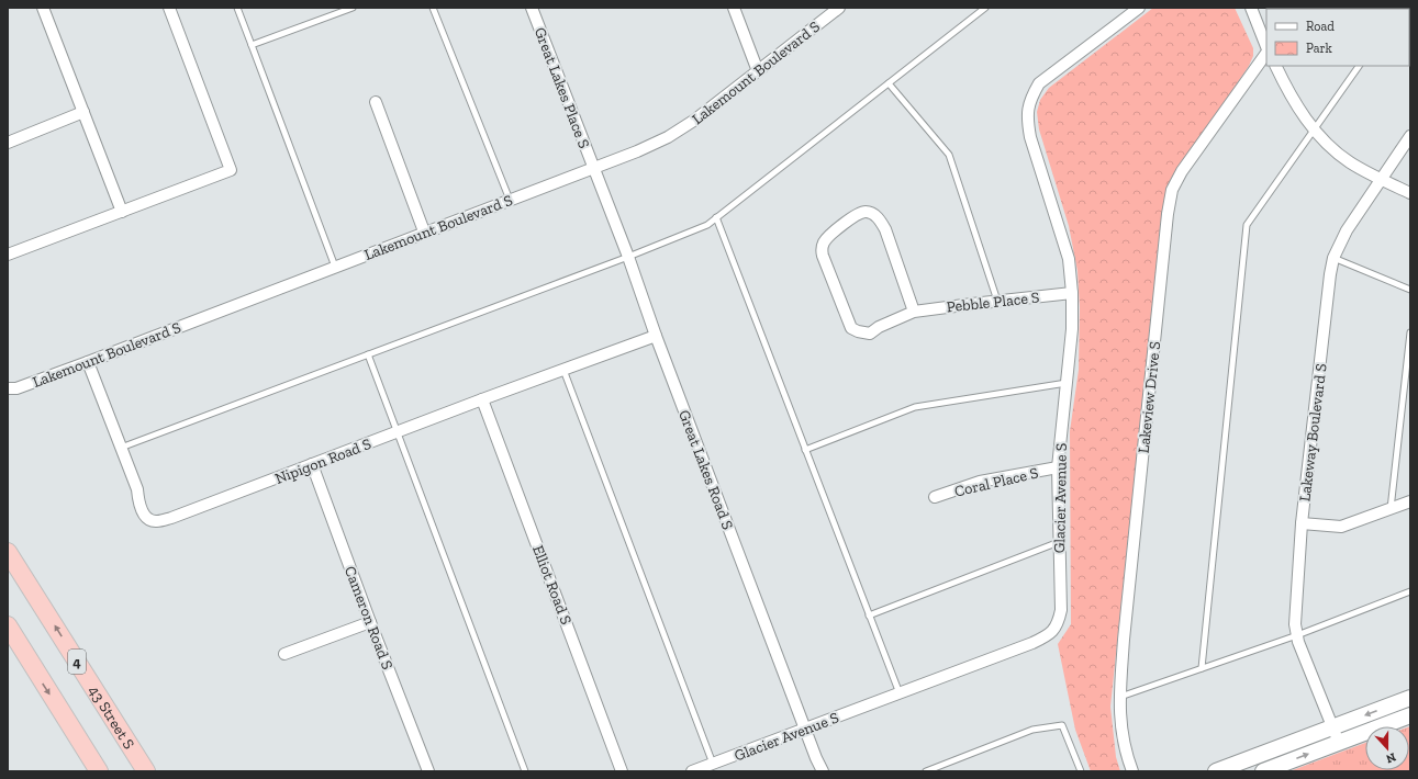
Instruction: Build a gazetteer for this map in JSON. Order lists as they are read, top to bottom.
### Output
{
  "streets": {
    "highway": ["4", "43 Street S"],
    "street": [
      "Lakemount Boulevard S",
      "Great Lakes Place S",
      "Pebble Place S",
      "Lakeview Drive S",
      "Lakeway Boulevard S",
      "Nipigon Road S",
      "Great Lakes Road S",
      "Coral Place S",
      "Glacier Avenue S",
      "Elliot Road S",
      "Cameron Road S"
    ]
  },
  "crossings": [
    ["Lakemount Boulevard S", "Great Lakes Place S"],
    ["Lakemount Boulevard S", "Nipigon Road S"],
    ["Lakemount Boulevard S", "Great Lakes Road S"],
    ["Great Lakes Place S", "Great Lakes Road S"],
    ["Pebble Place S", "Glacier Avenue S"],
    ["Nipigon Road S", "Great Lakes Road S"],
    ["Nipigon Road S", "Elliot Road S"],
    ["Nipigon Road S", "Cameron Road S"],
    ["Great Lakes Road S", "Glacier Avenue S"],
    ["Coral Place S", "Glacier Avenue S"]
  ],
  "legend": ["Road", "Park"],
  "north": "bottom"
}
